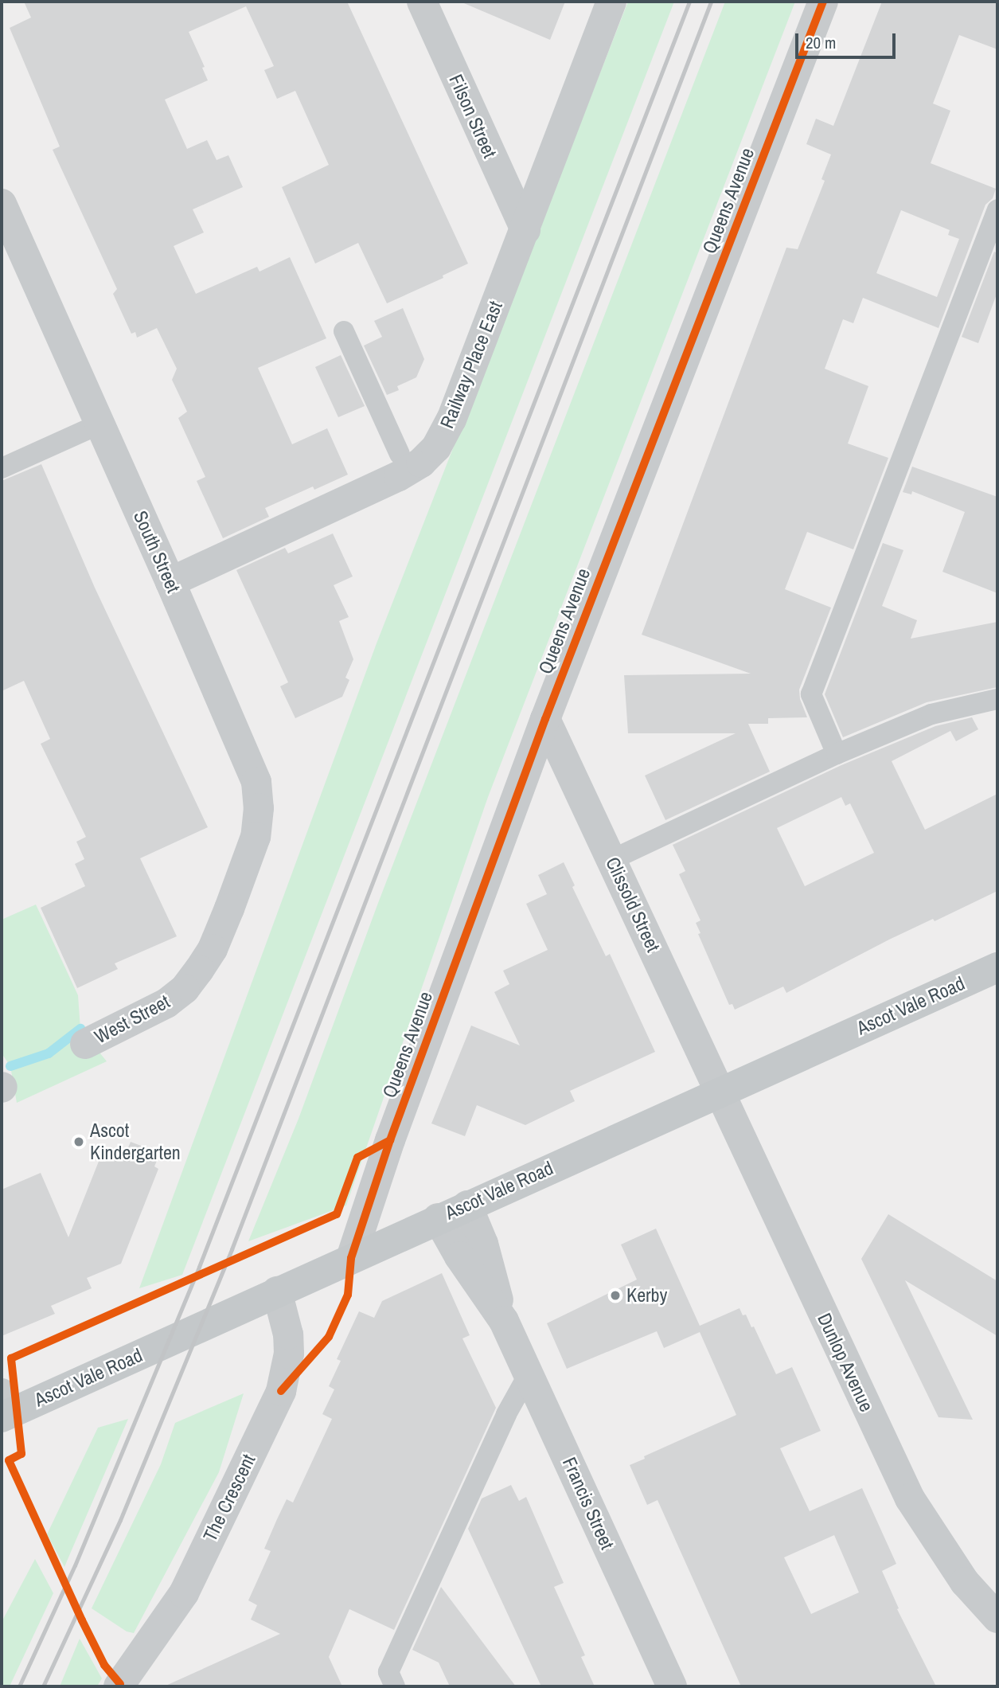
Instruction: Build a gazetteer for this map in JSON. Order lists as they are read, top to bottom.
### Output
{
  "streets": {
    "main road": ["Ascot Vale Road"],
    "street": [
      "Filson Street",
      "Queens Avenue",
      "Railway Place East",
      "South Street",
      "Clissold Street",
      "West Street",
      "Dunlop Avenue",
      "The Crescent",
      "Francis Street"
    ]
  },
  "crossings": [
    ["Filson Street", "Railway Place East"],
    ["Queens Avenue", "Clissold Street"],
    ["Queens Avenue", "Ascot Vale Road"],
    ["Railway Place East", "South Street"],
    ["South Street", "West Street"],
    ["Clissold Street", "Ascot Vale Road"],
    ["Clissold Street", "Dunlop Avenue"],
    ["Ascot Vale Road", "Dunlop Avenue"],
    ["Ascot Vale Road", "The Crescent"],
    ["Ascot Vale Road", "Francis Street"]
  ],
  "places": ["Ascot Kindergarten", "Kerby"],
  "scale_bar": "20 m"
}
